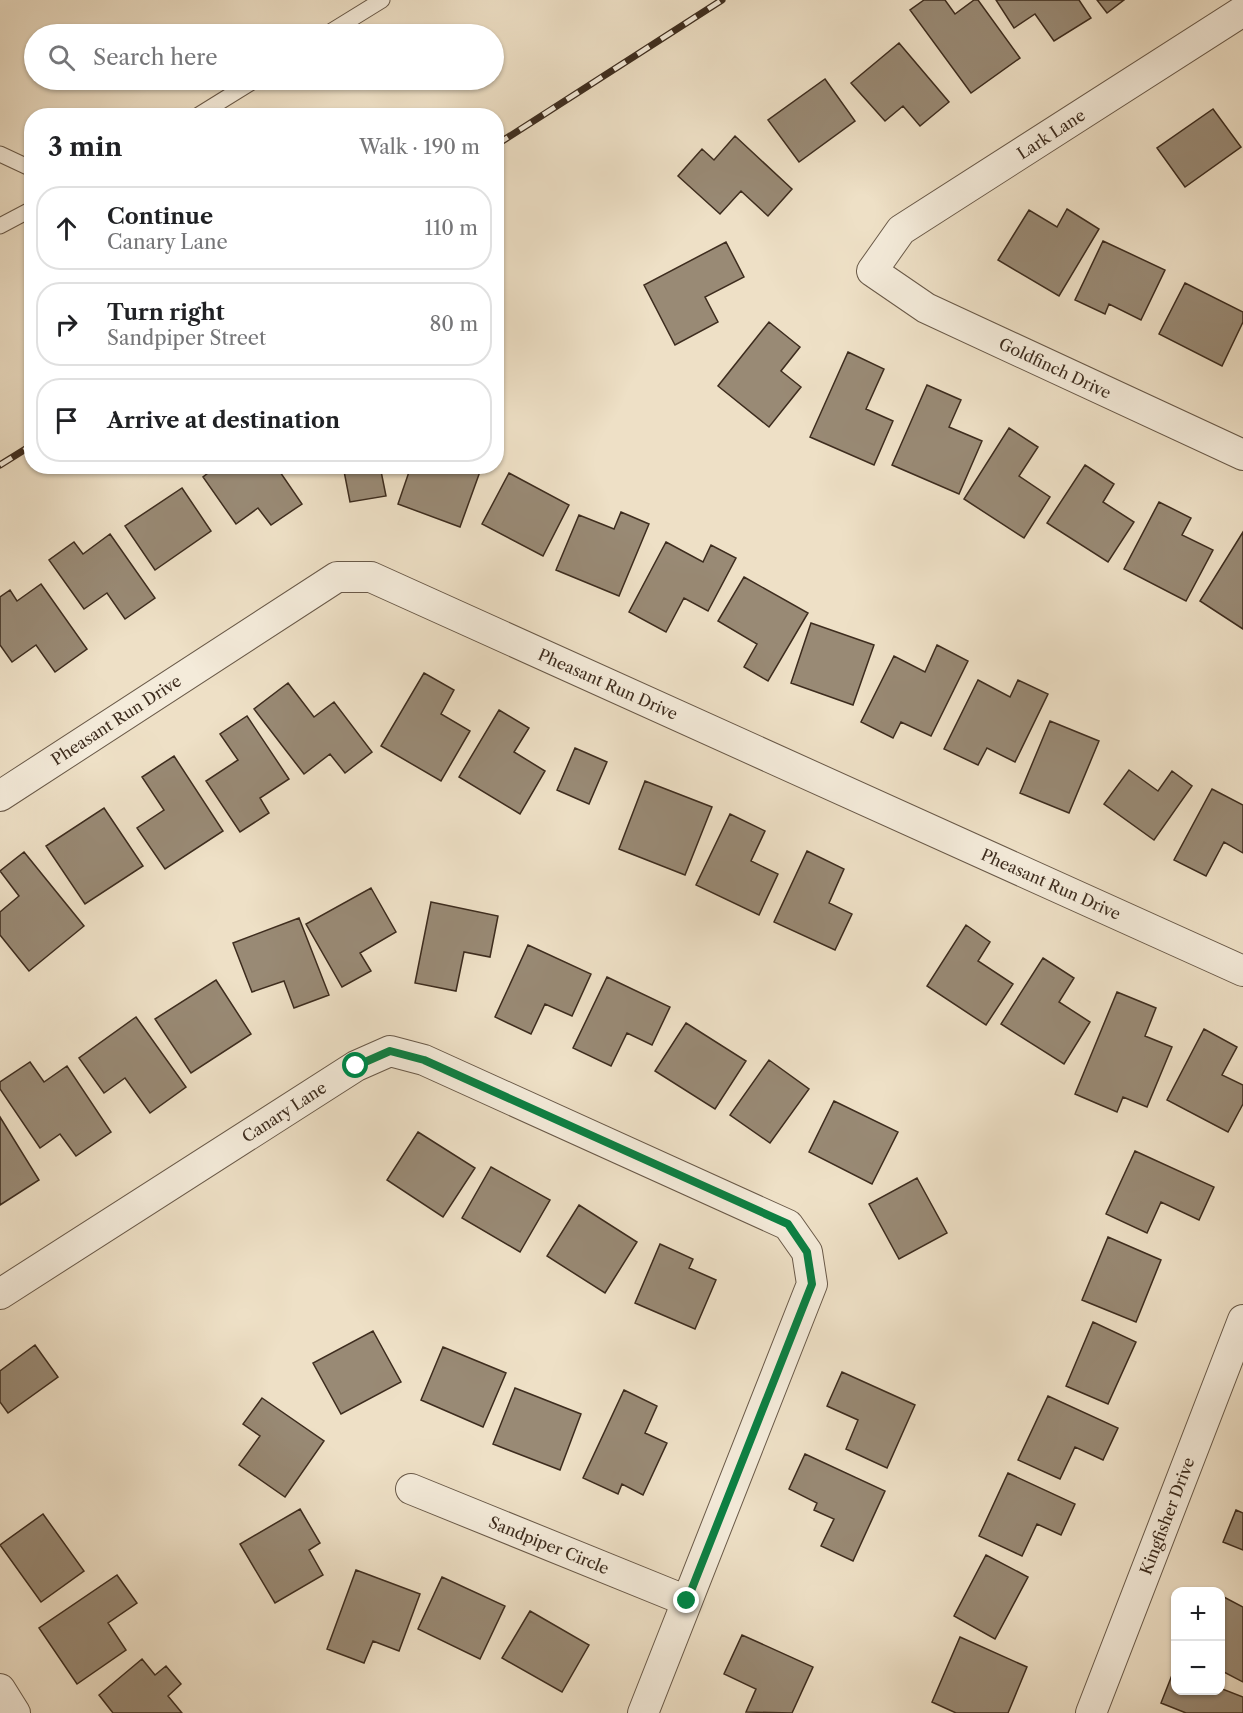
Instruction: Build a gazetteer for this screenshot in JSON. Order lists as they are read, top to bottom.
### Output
{
  "streets": {
    "street": [
      "Lark Lane",
      "Goldfinch Drive",
      "Pheasant Run Drive",
      "Canary Lane",
      "Kingfisher Drive",
      "Sandpiper Circle"
    ]
  },
  "crossings": [
    ["Lark Lane", "Goldfinch Drive"],
    ["Canary Lane", "Sandpiper Circle"]
  ],
  "page": {
    "search": "Search here",
    "heading": ["3 min", "Walk · 190 m"],
    "list": [
      ["Continue", "Canary Lane", "110 m"],
      ["Turn right", "Sandpiper Street", "80 m"],
      "Arrive at destination"
    ],
    "map_buttons": ["+", "−"]
  }
}
